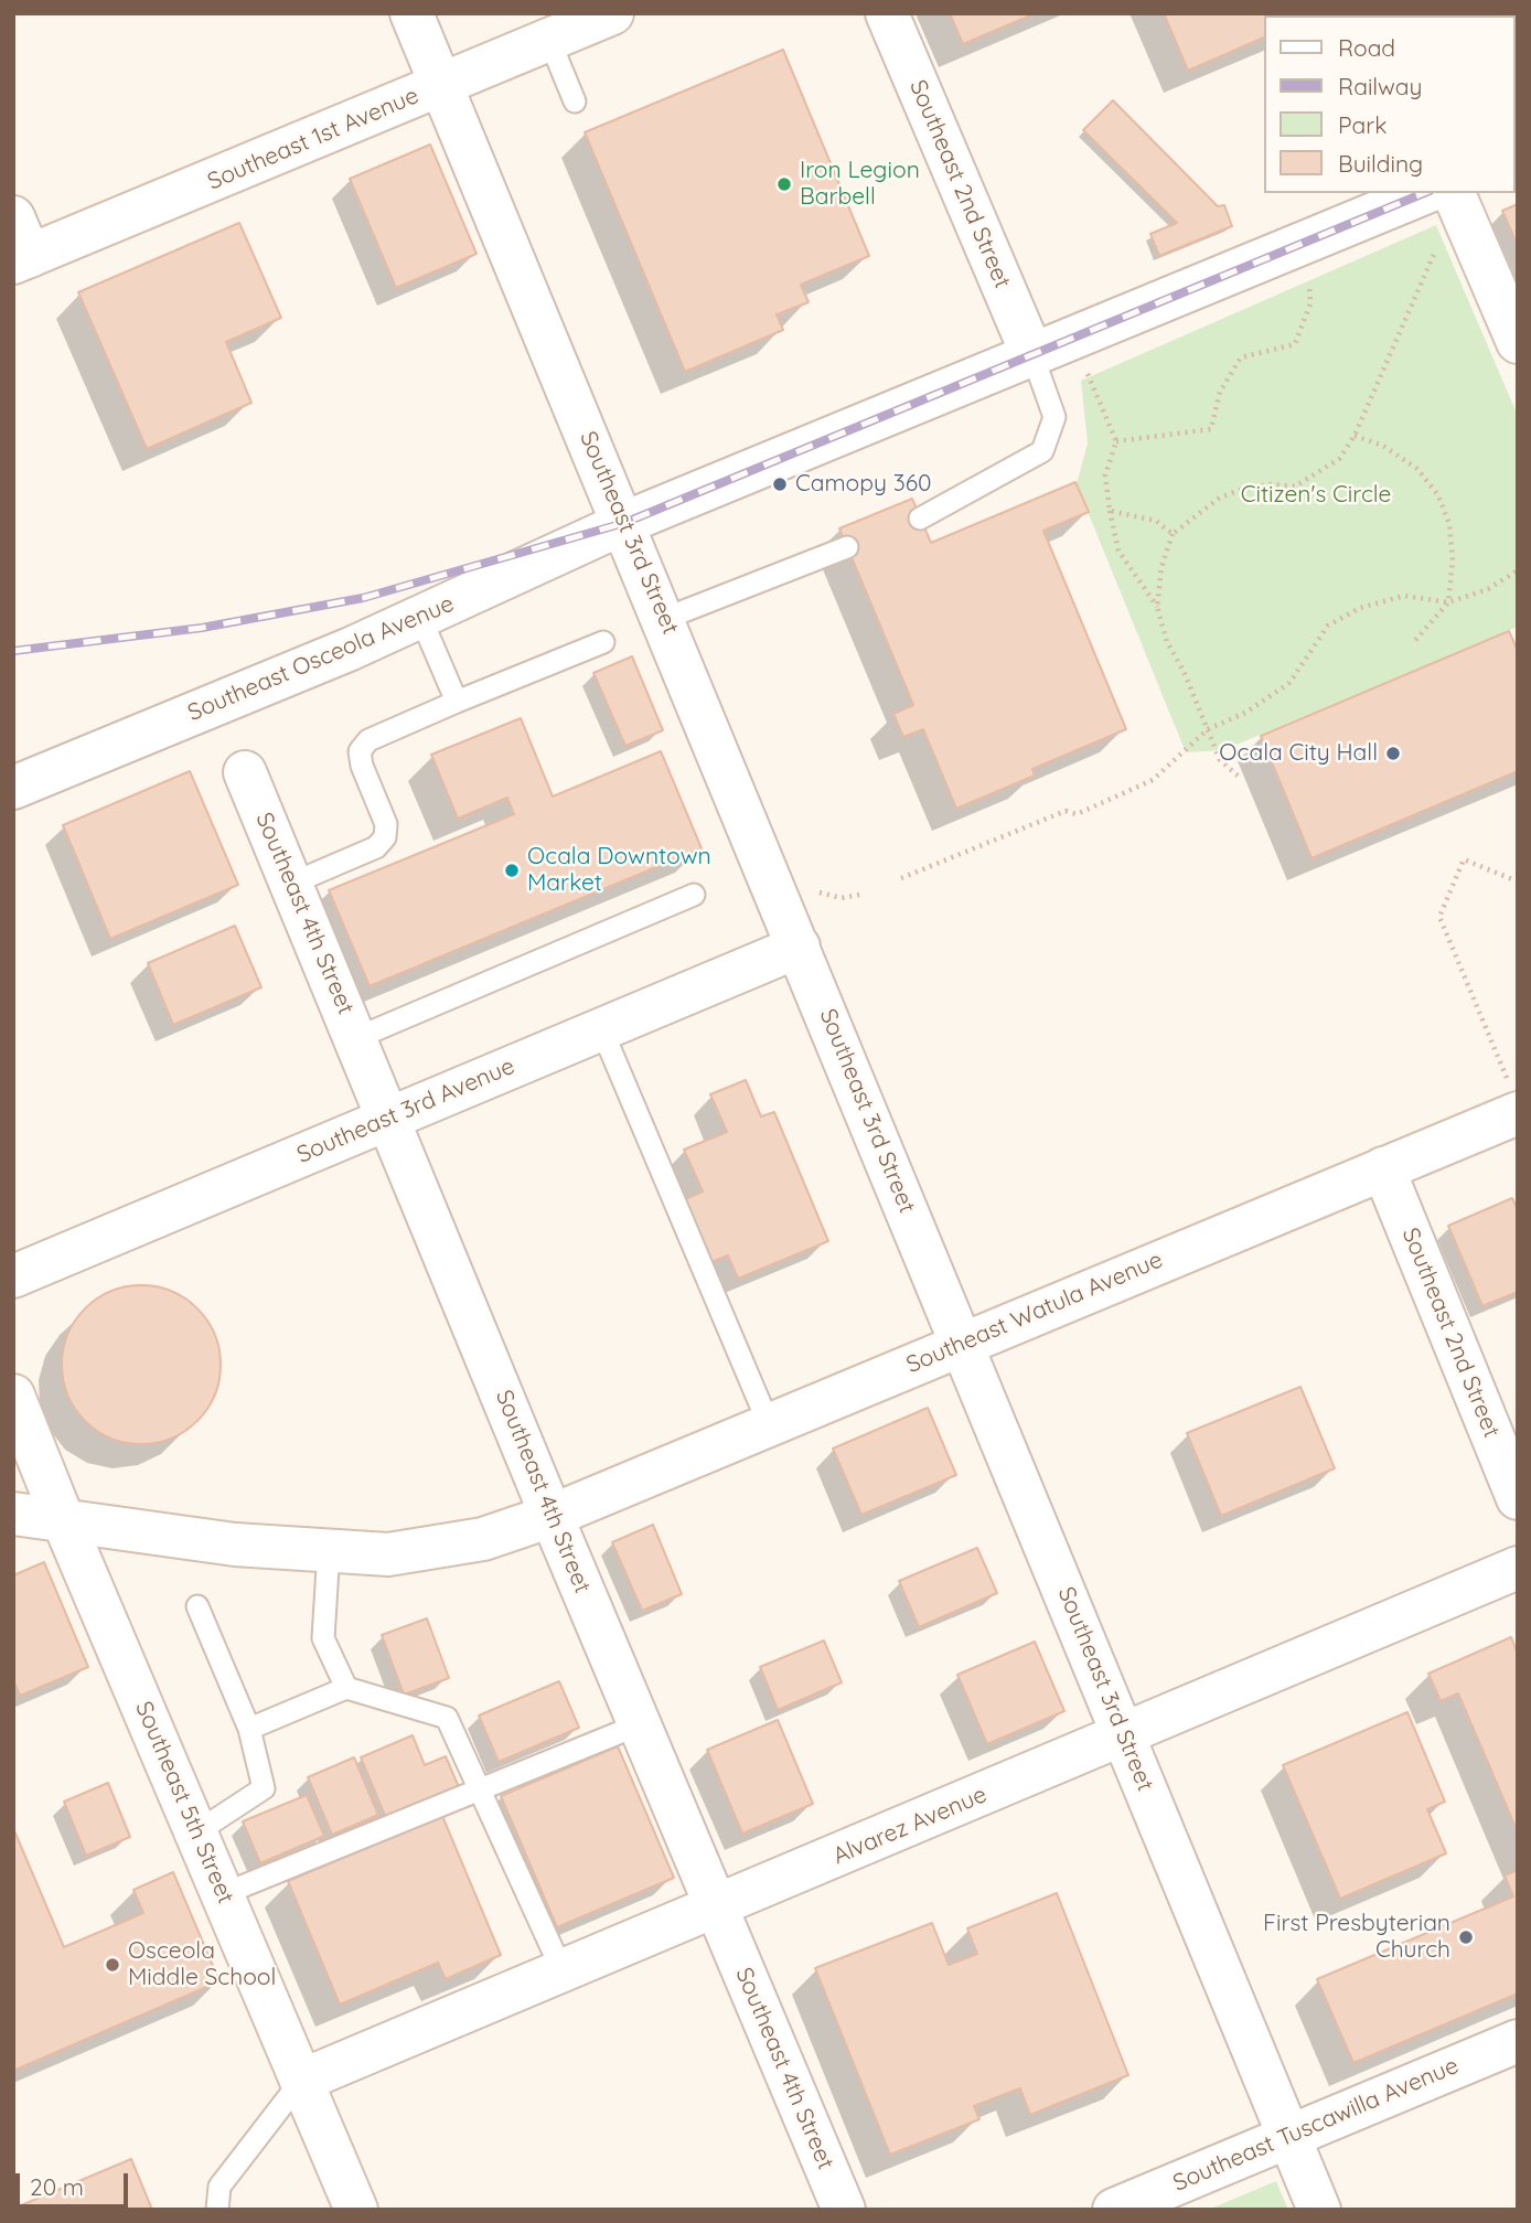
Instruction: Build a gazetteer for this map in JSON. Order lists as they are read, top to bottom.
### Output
{
  "streets": {
    "street": [
      "Southeast 1st Avenue",
      "Southeast 2nd Street",
      "Southeast 3rd Street",
      "Southeast Osceola Avenue",
      "Southeast 4th Street",
      "Southeast 3rd Avenue",
      "Southeast Watula Avenue",
      "Southeast 5th Street",
      "Alvarez Avenue",
      "Southeast Tuscawilla Avenue"
    ]
  },
  "crossings": [
    ["Southeast 1st Avenue", "Southeast 3rd Street"],
    ["Southeast 2nd Street", "Southeast Osceola Avenue"],
    ["Southeast 2nd Street", "Southeast Watula Avenue"],
    ["Southeast 3rd Street", "Southeast Osceola Avenue"],
    ["Southeast 3rd Street", "Southeast 3rd Avenue"],
    ["Southeast 3rd Street", "Southeast Watula Avenue"],
    ["Southeast 3rd Street", "Alvarez Avenue"],
    ["Southeast 3rd Street", "Southeast Tuscawilla Avenue"],
    ["Southeast 4th Street", "Southeast 3rd Avenue"],
    ["Southeast 4th Street", "Southeast Watula Avenue"],
    ["Southeast 4th Street", "Alvarez Avenue"],
    ["Southeast 5th Street", "Alvarez Avenue"]
  ],
  "parks": ["Citizen's Circle"],
  "places": [
    "Iron Legion Barbell",
    "Camopy 360",
    "Ocala City Hall",
    "Ocala Downtown Market",
    "First Presbyterian Church",
    "Osceola Middle School"
  ],
  "legend": [
    "Road",
    "Railway",
    "Park",
    "Building"
  ],
  "scale_bar": "20 m"
}
